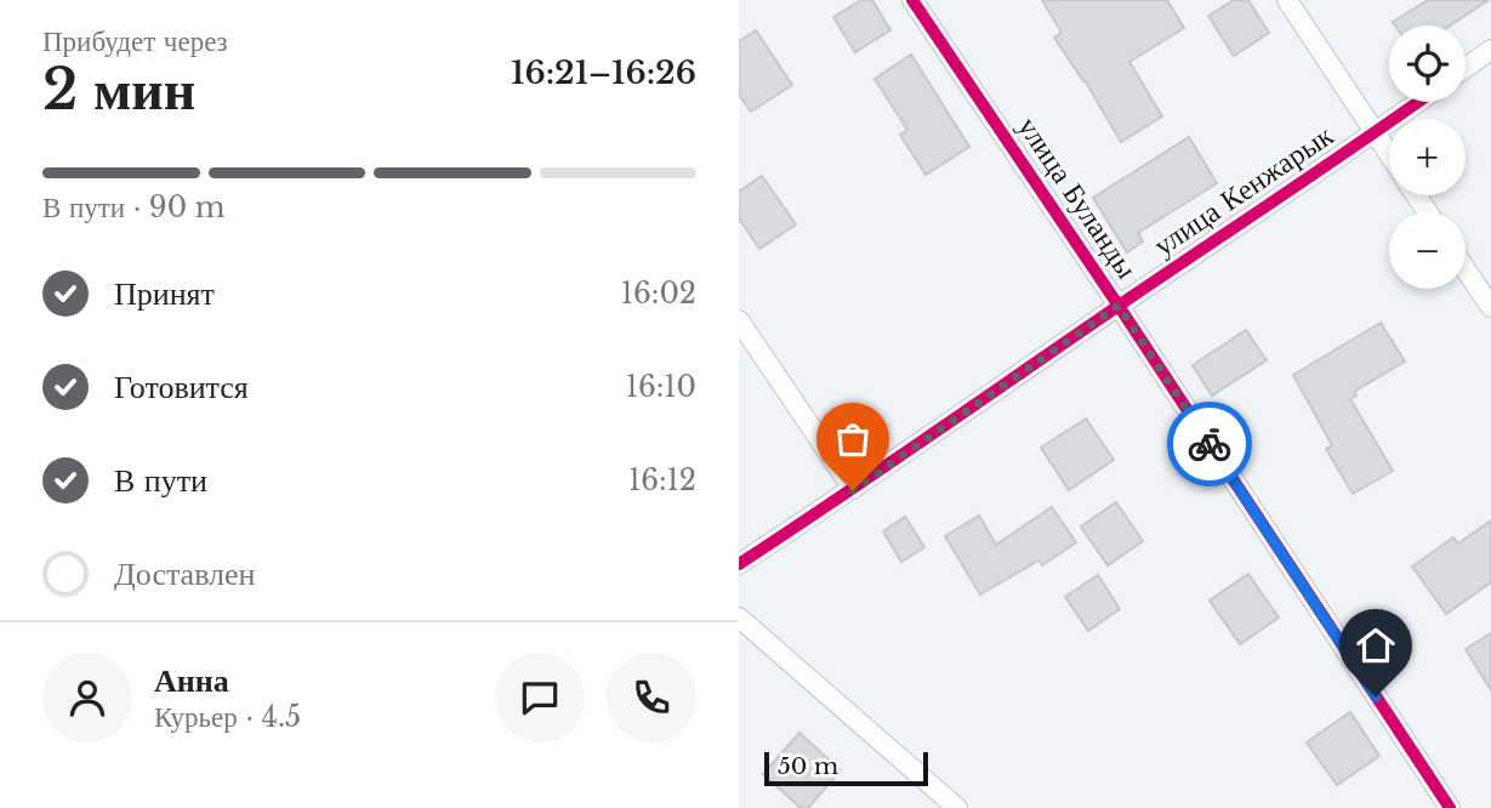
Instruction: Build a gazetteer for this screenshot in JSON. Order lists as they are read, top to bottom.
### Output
{
  "streets": {
    "street": ["улица Кенжарык", "улица Буланды"]
  },
  "crossings": [
    ["улица Кенжарык", "улица Буланды"]
  ],
  "scale_bar": "50 m",
  "page": {
    "heading": ["2 мин", "Прибудет через", "16:21–16:26"],
    "panel": ["Анна", "Курьер · 4.5"],
    "map_buttons": ["+", "−"],
    "bar": "В пути · 90 m",
    "list": [
      ["Принят", "16:02"],
      ["Готовится", "16:10"],
      ["В пути", "16:12"],
      "Доставлен"
    ],
    "scale": "50 m"
  }
}
